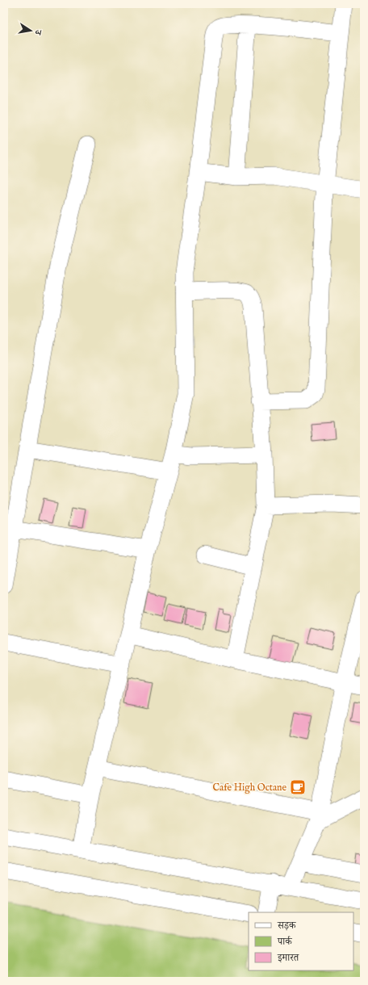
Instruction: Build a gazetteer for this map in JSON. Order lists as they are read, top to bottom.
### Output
{
  "places": {
    "cafe": ["Cafe High Octane"]
  },
  "legend": ["सड़क", "पार्क", "इमारत"],
  "north": "right"
}
